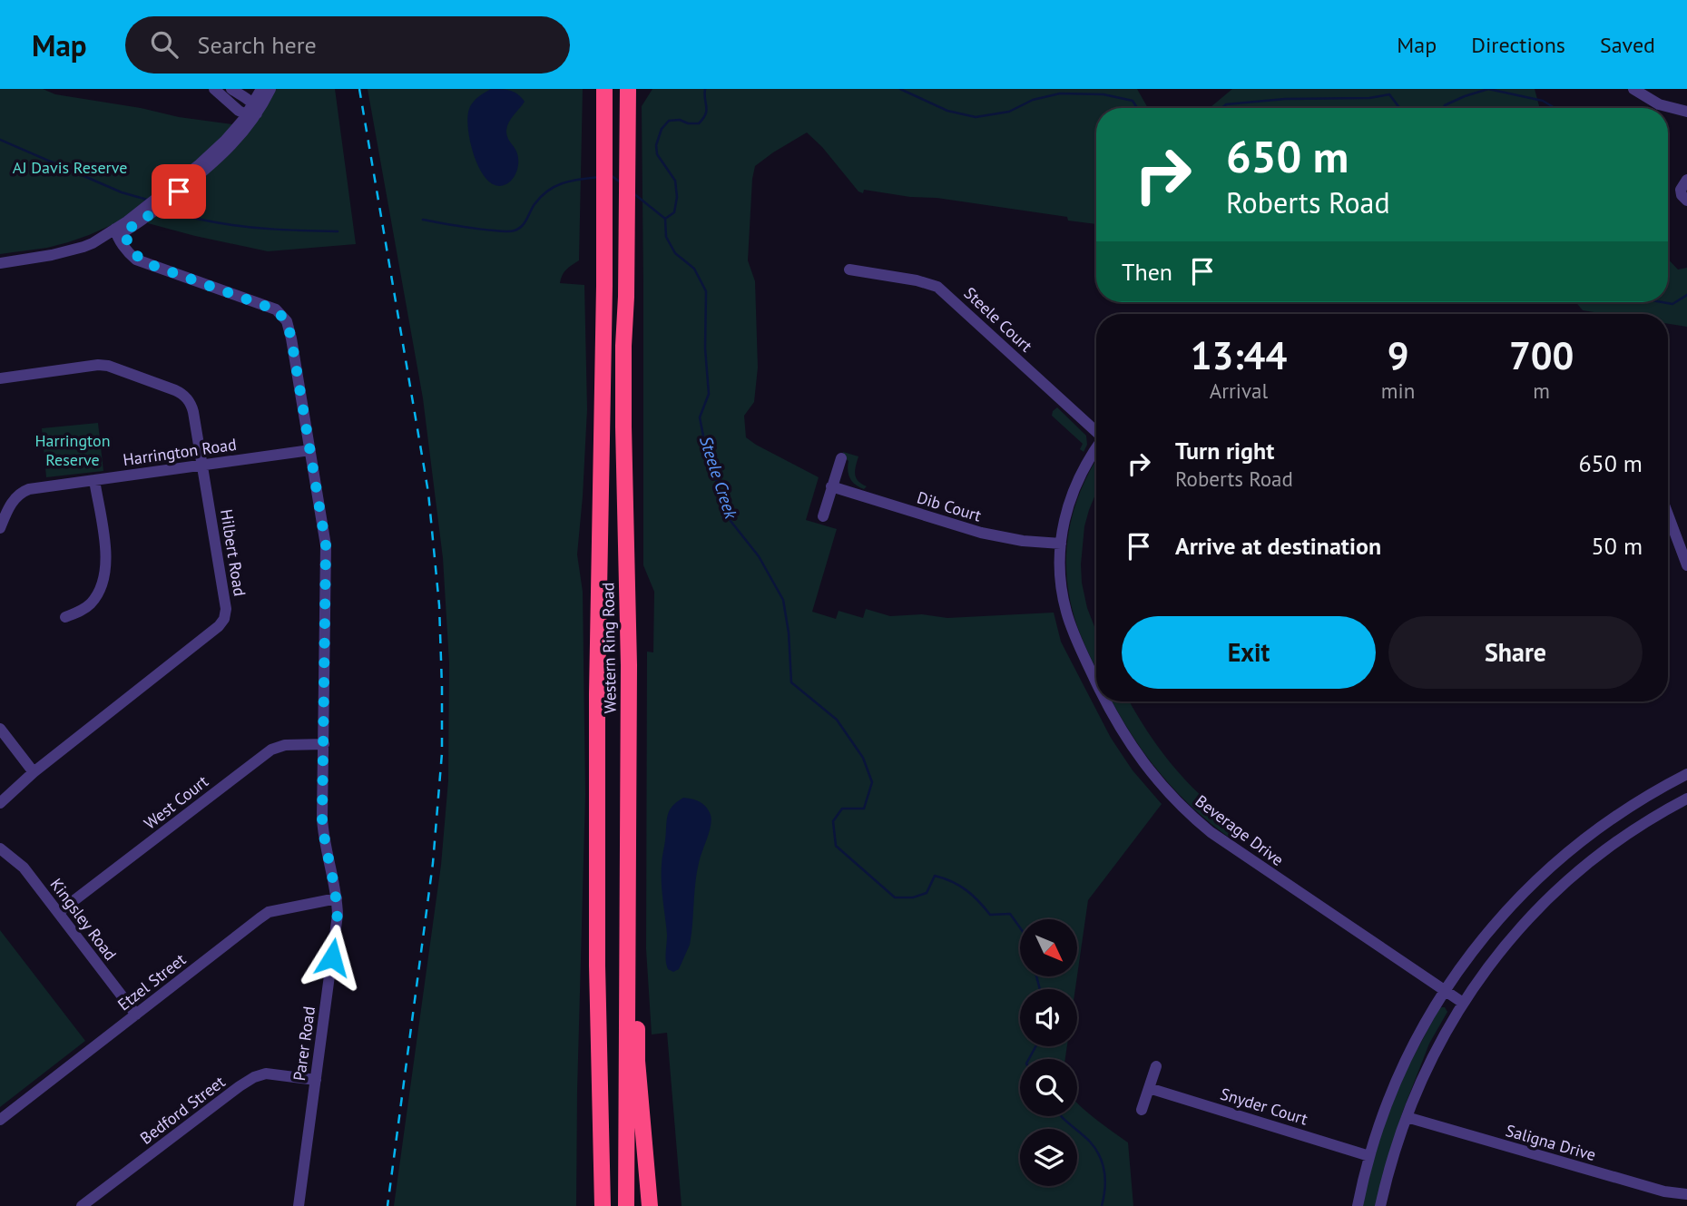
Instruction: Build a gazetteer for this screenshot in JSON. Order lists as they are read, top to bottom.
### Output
{
  "streets": {
    "highway": ["Western Ring Road"],
    "street": [
      "Steele Court",
      "Harrington Road",
      "Dib Court",
      "Hilbert Road",
      "West Court",
      "Beverage Drive",
      "Kingsley Road",
      "Etzel Street",
      "Parer Road",
      "Snyder Court",
      "Bedford Street",
      "Saligna Drive"
    ]
  },
  "crossings": [
    ["Harrington Road", "Hilbert Road"],
    ["Harrington Road", "Parer Road"],
    ["Dib Court", "Beverage Drive"],
    ["West Court", "Kingsley Road"],
    ["West Court", "Parer Road"],
    ["Kingsley Road", "Etzel Street"],
    ["Etzel Street", "Parer Road"],
    ["Parer Road", "Bedford Street"]
  ],
  "water": ["Steele Creek"],
  "parks": ["AJ Davis Reserve", "Harrington Reserve"],
  "north": "bottom right",
  "page": {
    "header": "Map",
    "search": "Search here",
    "nav": ["Map", "Directions", "Saved"],
    "turn": ["650 m", "Roberts Road"],
    "then": "Then",
    "eta": [
      "13:44",
      "Arrival",
      "9",
      "min",
      "700",
      "m"
    ],
    "list": [
      {
        "name": "Turn right",
        "note": "Roberts Road",
        "value": "650 m"
      },
      {
        "name": "Arrive at destination",
        "value": "50 m"
      }
    ],
    "buttons": ["Exit", "Share"]
  }
}
